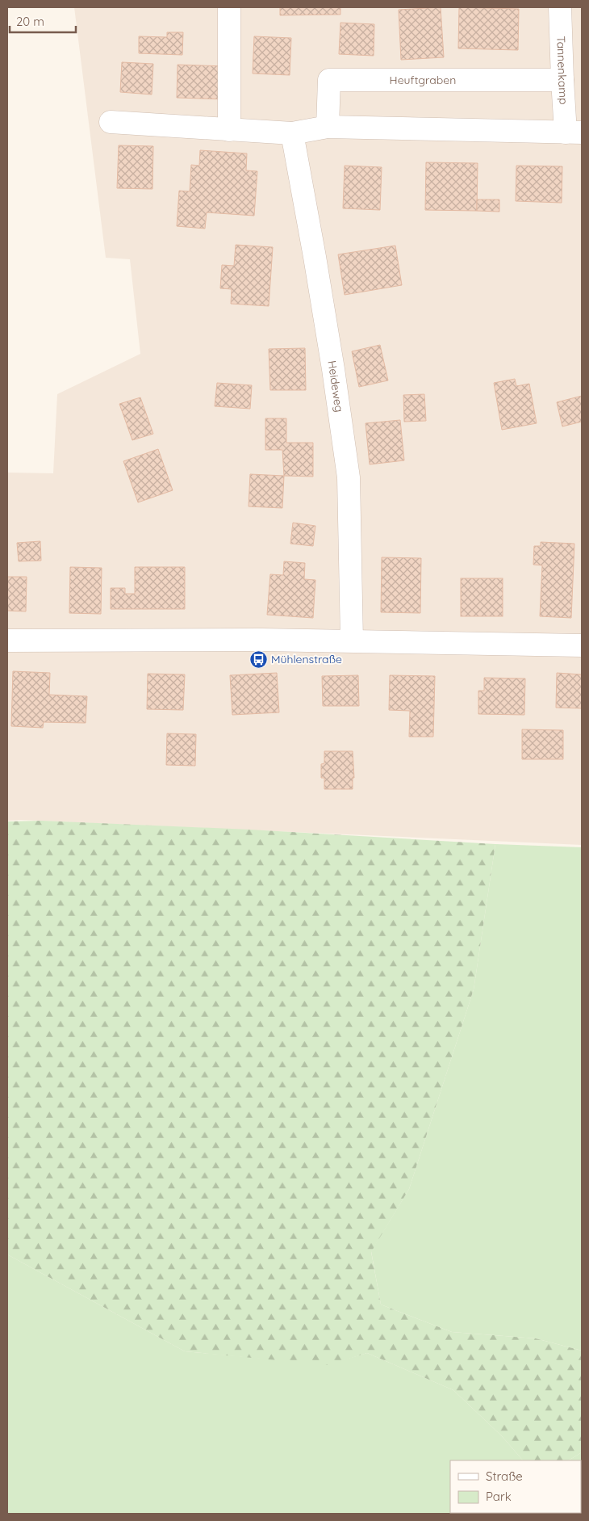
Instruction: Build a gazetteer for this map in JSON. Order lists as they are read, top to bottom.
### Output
{
  "streets": {
    "street": ["Tannenkamp", "Heuftgraben", "Heideweg"]
  },
  "crossings": [
    ["Tannenkamp", "Heuftgraben"]
  ],
  "places": {
    "bus stop": ["Mühlenstraße"]
  },
  "legend": ["Straße", "Park"],
  "scale_bar": "20 m"
}
